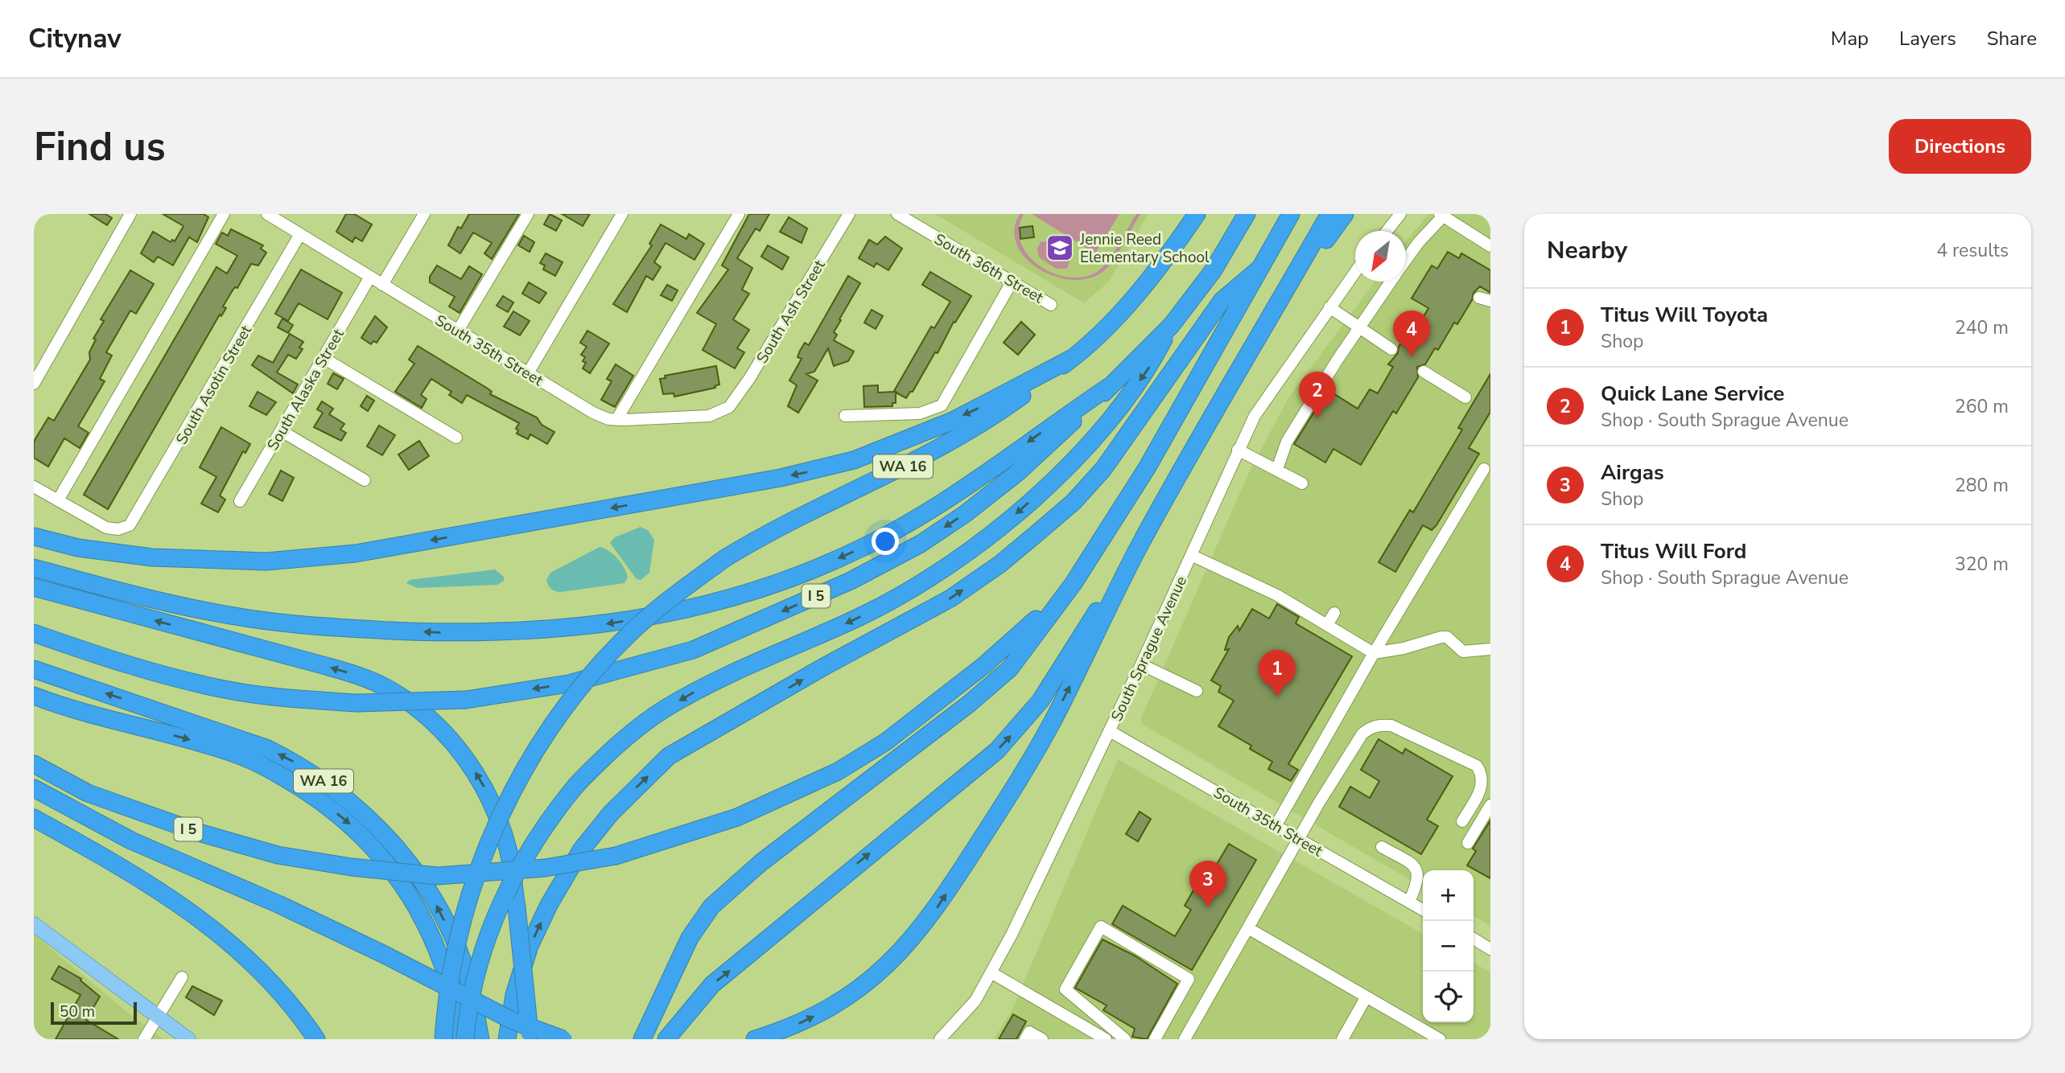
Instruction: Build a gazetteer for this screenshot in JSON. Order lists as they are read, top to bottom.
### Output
{
  "streets": {
    "highway": ["WA 16", "I 5"],
    "street": [
      "South 36th Street",
      "South Ash Street",
      "South 35th Street",
      "South Asotin Street",
      "South Alaska Street",
      "South Sprague Avenue"
    ]
  },
  "crossings": [
    ["South Ash Street", "South 35th Street"],
    ["South 35th Street", "South Asotin Street"],
    ["South 35th Street", "South Alaska Street"],
    ["South 35th Street", "South Sprague Avenue"]
  ],
  "places": {
    "school or university": ["Jennie Reed Elementary School"]
  },
  "scale_bar": "50 m",
  "north": "bottom left",
  "page": {
    "header": "Citynav",
    "nav": ["Map", "Layers", "Share"],
    "buttons": "Directions",
    "title": "Find us",
    "heading": ["Nearby", "4 results"],
    "list": [
      {
        "mark": "1",
        "name": "Titus Will Toyota",
        "note": "Shop",
        "value": "240 m"
      },
      {
        "mark": "2",
        "name": "Quick Lane Service",
        "note": "Shop · South Sprague Avenue",
        "value": "260 m"
      },
      {
        "mark": "3",
        "name": "Airgas",
        "note": "Shop",
        "value": "280 m"
      },
      {
        "mark": "4",
        "name": "Titus Will Ford",
        "note": "Shop · South Sprague Avenue",
        "value": "320 m"
      }
    ],
    "pins": [
      "4",
      "2",
      "1",
      "3"
    ],
    "map_buttons": ["+", "−"],
    "scale": "50 m"
  }
}
